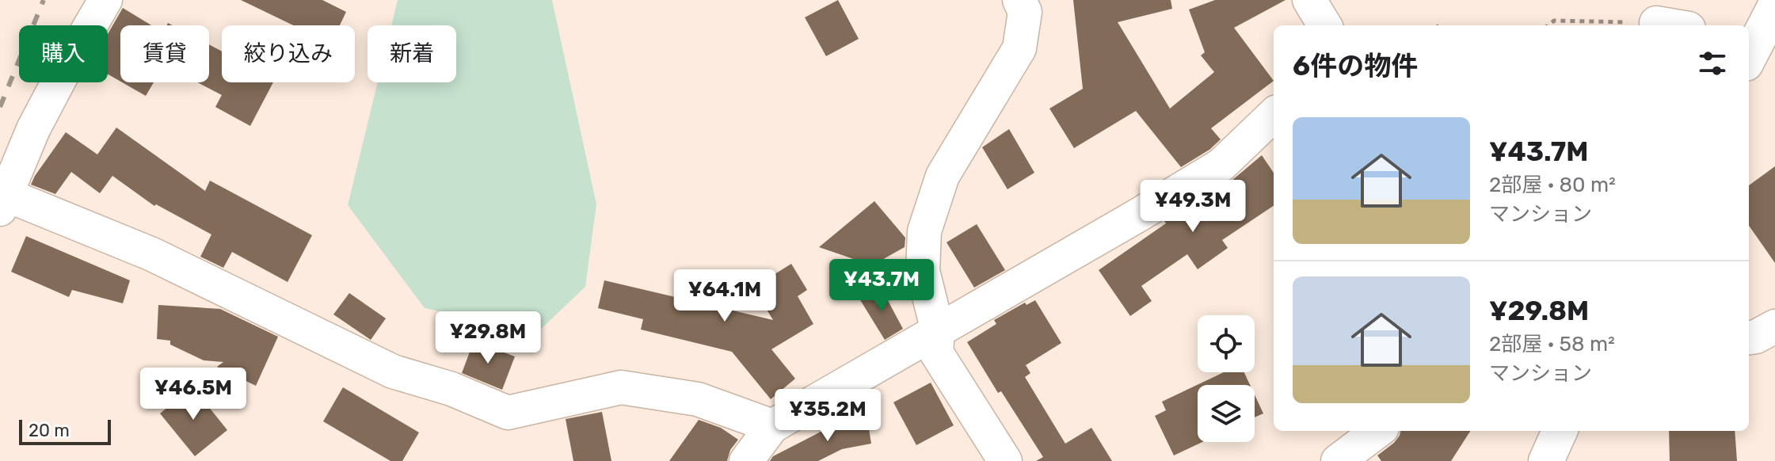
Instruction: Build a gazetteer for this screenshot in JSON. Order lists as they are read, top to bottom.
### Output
{
  "scale_bar": "20 m",
  "page": {
    "chip": [
      "購入",
      "賃貸",
      "絞り込み",
      "新着"
    ],
    "heading": "6件の物件",
    "list": [
      {
        "name": "¥43.7M",
        "note": "2部屋 · 80 m² · マンション"
      },
      {
        "name": "¥29.8M",
        "note": "2部屋 · 58 m² · マンション"
      }
    ],
    "price": [
      "¥49.3M",
      "¥43.7M",
      "¥64.1M",
      "¥29.8M",
      "¥46.5M",
      "¥35.2M"
    ],
    "scale": "20 m"
  }
}
